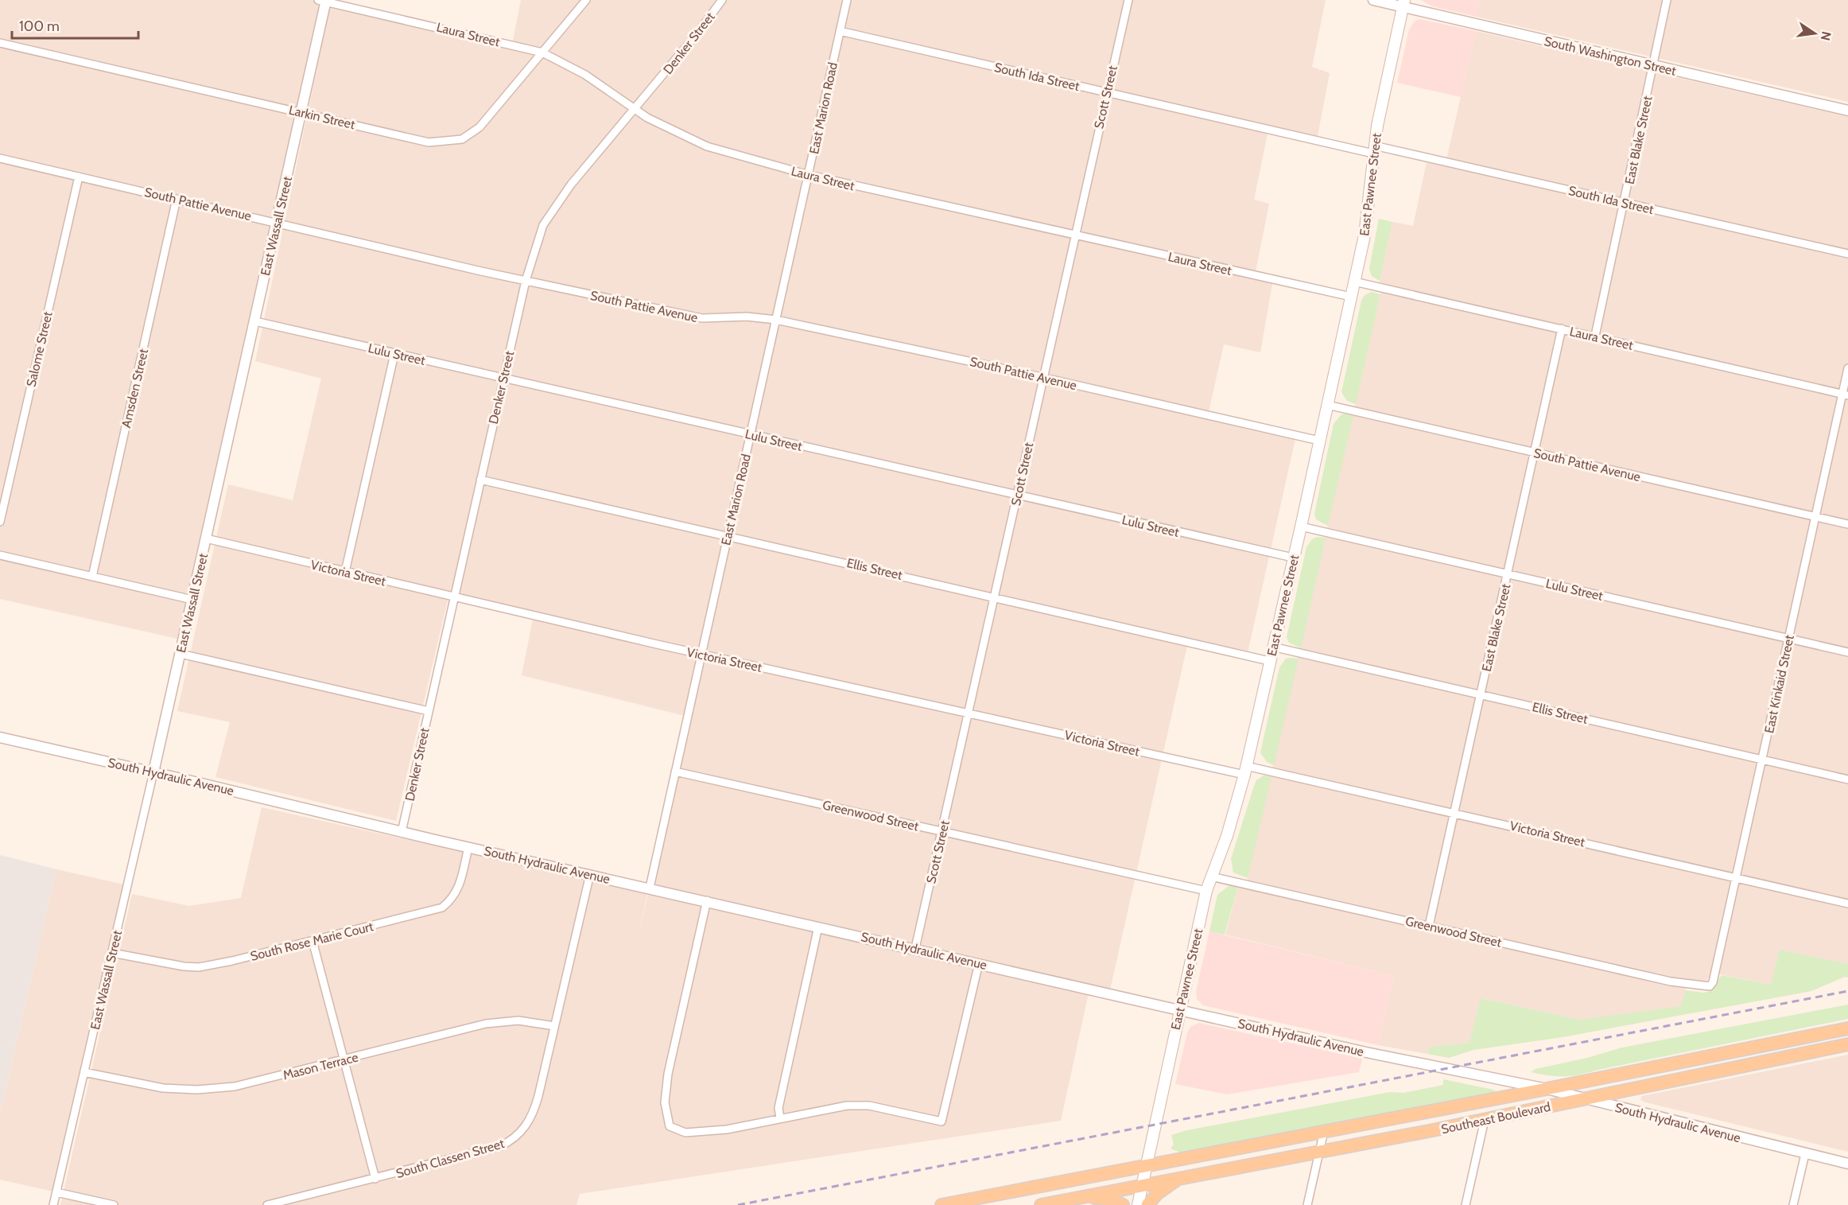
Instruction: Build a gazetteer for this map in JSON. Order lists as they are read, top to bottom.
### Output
{
  "streets": {
    "main road": ["East Pawnee Street", "Southeast Boulevard"],
    "street": [
      "Laura Street",
      "Denker Street",
      "South Washington Street",
      "South Ida Street",
      "Scott Street",
      "East Marion Road",
      "Larkin Street",
      "East Blake Street",
      "South Pattie Avenue",
      "East Wassall Street",
      "Salome Street",
      "Lulu Street",
      "Amsden Street",
      "Ellis Street",
      "Victoria Street",
      "East Kinkaid Street",
      "South Hydraulic Avenue",
      "Greenwood Street",
      "South Rose Marie Court",
      "Mason Terrace",
      "South Classen Street"
    ]
  },
  "crossings": [
    ["Laura Street", "Denker Street"],
    ["Laura Street", "Scott Street"],
    ["Laura Street", "East Marion Road"],
    ["Laura Street", "Larkin Street"],
    ["Laura Street", "East Blake Street"],
    ["Laura Street", "East Pawnee Street"],
    ["Laura Street", "East Wassall Street"],
    ["Laura Street", "East Kinkaid Street"],
    ["Denker Street", "South Pattie Avenue"],
    ["Denker Street", "Lulu Street"],
    ["Denker Street", "Ellis Street"],
    ["Denker Street", "Victoria Street"],
    ["Denker Street", "South Hydraulic Avenue"],
    ["South Washington Street", "East Blake Street"],
    ["South Washington Street", "East Pawnee Street"],
    ["South Ida Street", "Scott Street"],
    ["South Ida Street", "East Marion Road"],
    ["South Ida Street", "East Blake Street"],
    ["South Ida Street", "East Pawnee Street"],
    ["Scott Street", "South Pattie Avenue"],
    ["Scott Street", "Lulu Street"],
    ["Scott Street", "Ellis Street"],
    ["Scott Street", "Victoria Street"],
    ["Scott Street", "South Hydraulic Avenue"],
    ["Scott Street", "Greenwood Street"],
    ["East Marion Road", "South Pattie Avenue"],
    ["East Marion Road", "Lulu Street"],
    ["East Marion Road", "Ellis Street"],
    ["East Marion Road", "Victoria Street"],
    ["East Marion Road", "South Hydraulic Avenue"],
    ["East Marion Road", "Greenwood Street"],
    ["Larkin Street", "East Wassall Street"],
    ["East Blake Street", "South Pattie Avenue"],
    ["East Blake Street", "Lulu Street"],
    ["East Blake Street", "Ellis Street"],
    ["East Blake Street", "Victoria Street"],
    ["East Blake Street", "Greenwood Street"],
    ["East Pawnee Street", "South Pattie Avenue"],
    ["East Pawnee Street", "Lulu Street"],
    ["East Pawnee Street", "Ellis Street"],
    ["East Pawnee Street", "Victoria Street"],
    ["East Pawnee Street", "South Hydraulic Avenue"],
    ["East Pawnee Street", "Greenwood Street"],
    ["East Pawnee Street", "Southeast Boulevard"],
    ["South Pattie Avenue", "East Wassall Street"],
    ["South Pattie Avenue", "Salome Street"],
    ["South Pattie Avenue", "Amsden Street"],
    ["South Pattie Avenue", "East Kinkaid Street"],
    ["East Wassall Street", "Lulu Street"],
    ["East Wassall Street", "Victoria Street"],
    ["East Wassall Street", "South Hydraulic Avenue"],
    ["East Wassall Street", "South Rose Marie Court"],
    ["East Wassall Street", "Mason Terrace"],
    ["Lulu Street", "East Kinkaid Street"],
    ["Ellis Street", "East Kinkaid Street"],
    ["Victoria Street", "East Kinkaid Street"],
    ["East Kinkaid Street", "Greenwood Street"],
    ["South Hydraulic Avenue", "South Rose Marie Court"],
    ["South Hydraulic Avenue", "Southeast Boulevard"],
    ["South Hydraulic Avenue", "South Classen Street"],
    ["Mason Terrace", "South Classen Street"]
  ],
  "scale_bar": "100 m",
  "north": "right"
}
